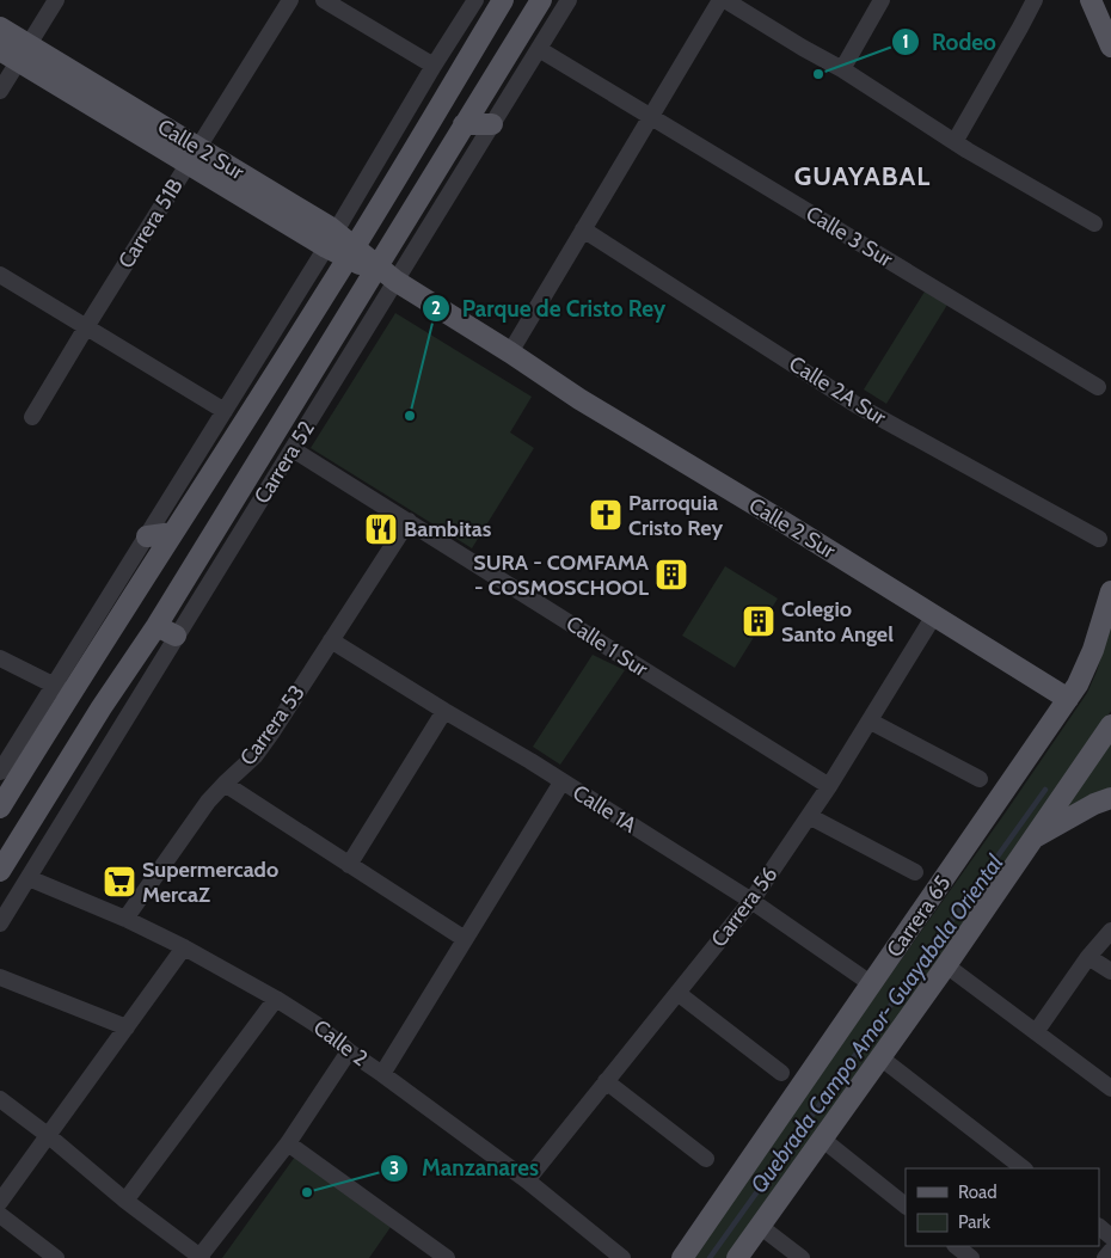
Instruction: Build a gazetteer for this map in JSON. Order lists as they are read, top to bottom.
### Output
{
  "streets": {
    "main road": ["Calle 2 Sur", "Carrera 52", "Carrera 65"],
    "street": [
      "Carrera 51B",
      "Calle 3 Sur",
      "Calle 2A Sur",
      "Calle 1 Sur",
      "Carrera 53",
      "Calle 1A",
      "Carrera 56",
      "Calle 2"
    ]
  },
  "crossings": [
    ["Calle 2 Sur", "Carrera 51B"],
    ["Calle 2 Sur", "Carrera 52"],
    ["Calle 2 Sur", "Carrera 56"],
    ["Calle 2 Sur", "Carrera 65"],
    ["Calle 3 Sur", "Carrera 52"],
    ["Carrera 52", "Calle 1 Sur"],
    ["Carrera 52", "Calle 2"],
    ["Calle 1 Sur", "Carrera 53"],
    ["Calle 1 Sur", "Carrera 56"],
    ["Carrera 53", "Calle 1A"],
    ["Carrera 53", "Calle 2"],
    ["Calle 1A", "Carrera 56"],
    ["Calle 1A", "Carrera 65"],
    ["Carrera 56", "Calle 2"]
  ],
  "districts": ["GUAYABAL"],
  "water": ["Quebrada Campo Amor- Guayabala Oriental"],
  "places": {
    "other": ["Rodeo", "Parque de Cristo Rey", "Manzanares"],
    "church": ["Parroquia Cristo Rey"],
    "restaurant": ["Bambitas"],
    "building": ["SURA - COMFAMA - COSMOSCHOOL", "Colegio Santo Angel"],
    "supermarket": ["Supermercado MercaZ"]
  },
  "legend": ["Road", "Park"]
}
